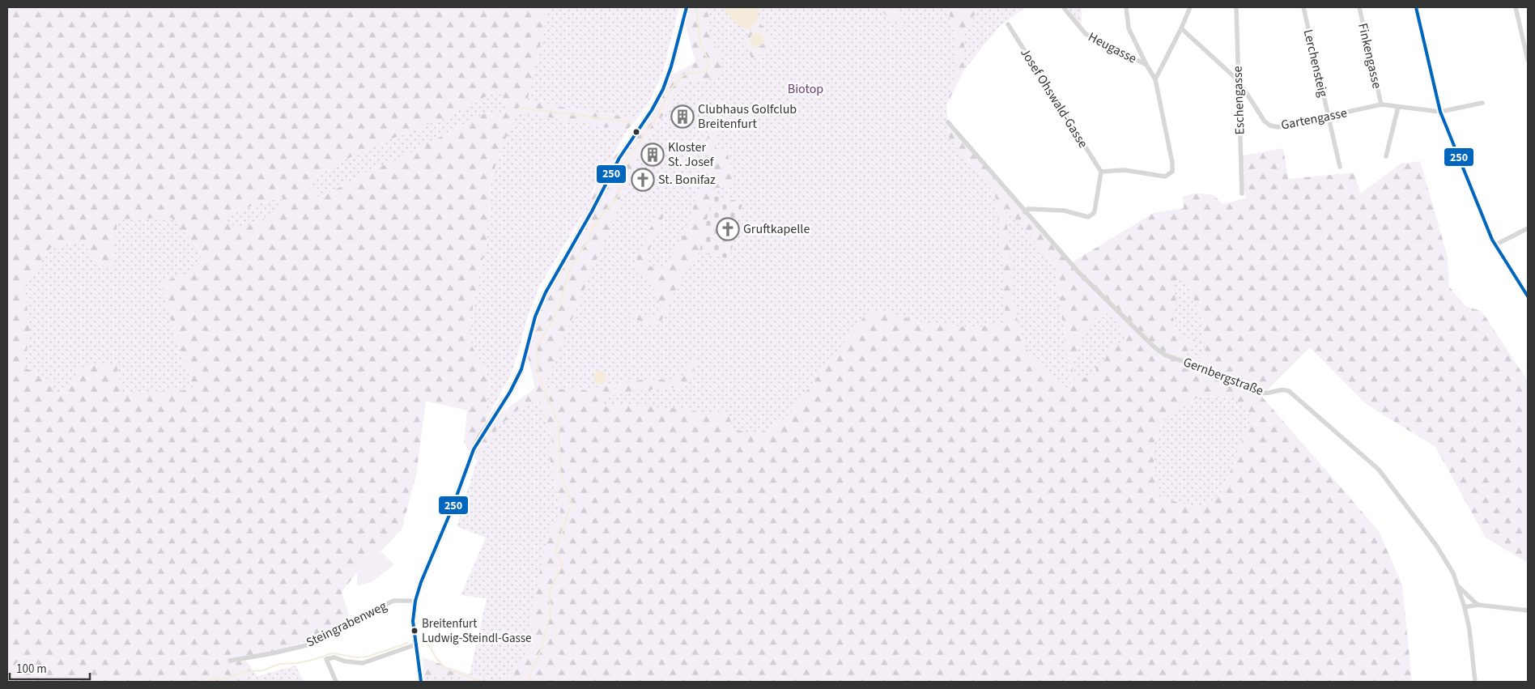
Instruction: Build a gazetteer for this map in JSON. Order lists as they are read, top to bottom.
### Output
{
  "streets": {
    "street": [
      "Heugasse",
      "Finkengasse",
      "Lerchensteig",
      "Josef Ohswald-Gasse",
      "Eschengasse",
      "Gartengasse",
      "Gernbergstraße",
      "Steingrabenweg"
    ]
  },
  "crossings": [
    ["Finkengasse", "Gartengasse"],
    ["Lerchensteig", "Gartengasse"],
    ["Eschengasse", "Gartengasse"]
  ],
  "parks": ["Biotop"],
  "places": {
    "building": ["Clubhaus Golfclub Breitenfurt", "Kloster St. Josef"],
    "church": ["St. Bonifaz", "Gruftkapelle"],
    "other": ["Breitenfurt Ludwig-Steindl-Gasse"]
  },
  "lines": ["transit line 250"],
  "scale_bar": "100 m"
}
